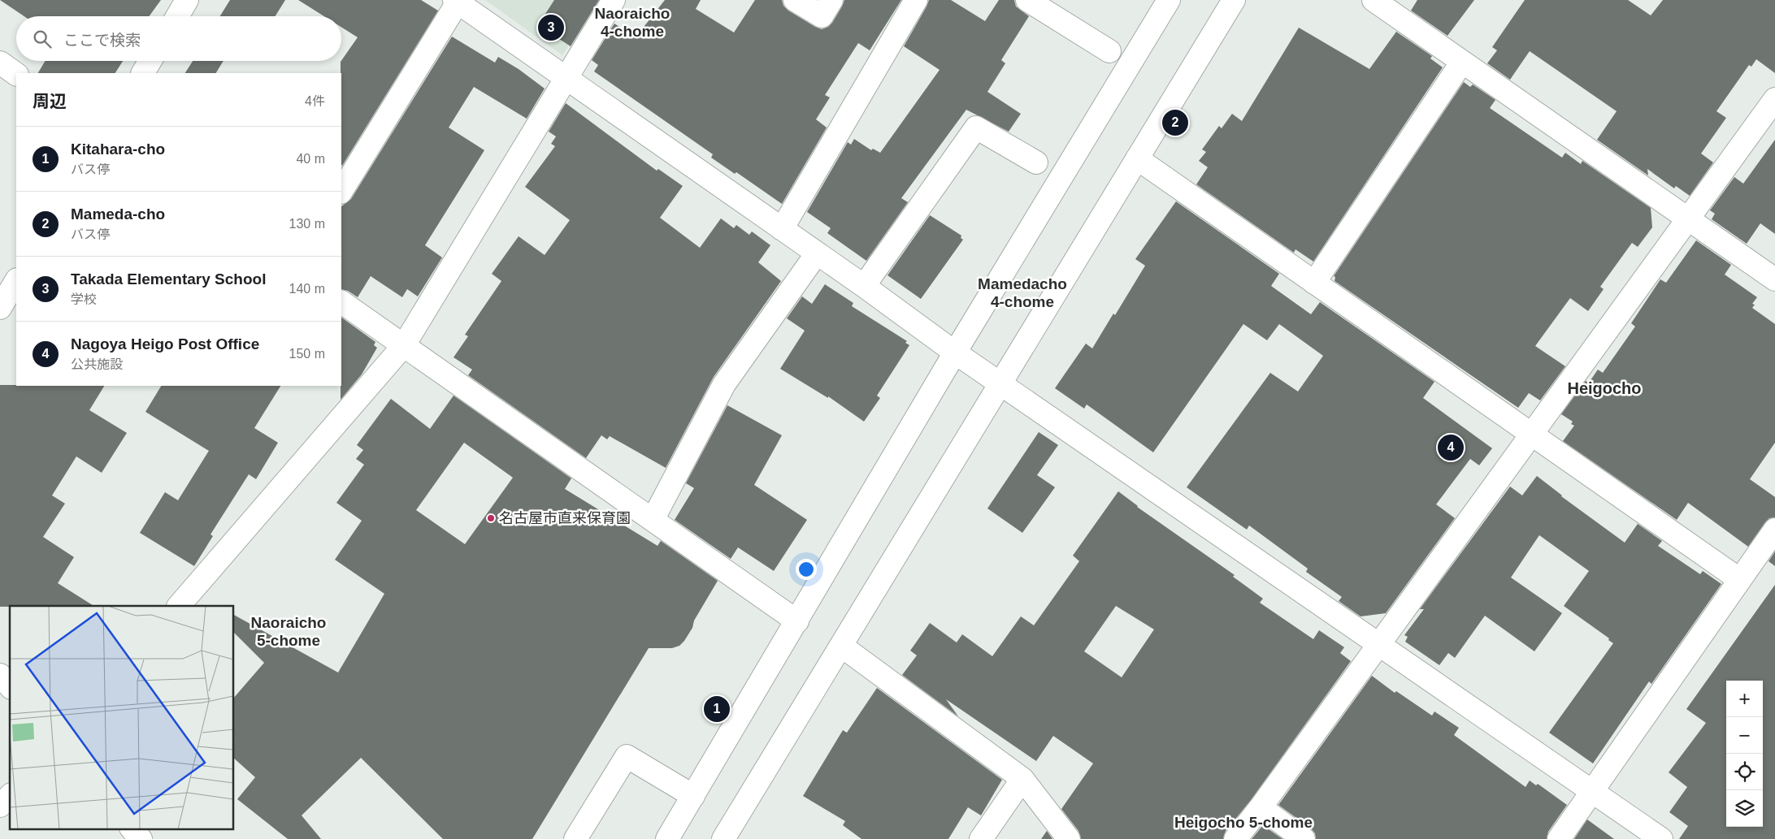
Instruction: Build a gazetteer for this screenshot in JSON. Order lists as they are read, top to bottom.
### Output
{
  "districts": [
    "Naoraicho 4-chome",
    "Mamedacho 4-chome",
    "Heigocho",
    "Naoraicho 5-chome",
    "Heigocho 5-chome"
  ],
  "places": ["名古屋市直来保育園"],
  "page": {
    "pins": [
      "3",
      "2",
      "4",
      "1"
    ],
    "search": "ここで検索",
    "heading": ["周辺", "4件"],
    "list": [
      {
        "mark": "1",
        "name": "Kitahara-cho",
        "note": "バス停",
        "value": "40 m"
      },
      {
        "mark": "2",
        "name": "Mameda-cho",
        "note": "バス停",
        "value": "130 m"
      },
      {
        "mark": "3",
        "name": "Takada Elementary School",
        "note": "学校",
        "value": "140 m"
      },
      {
        "mark": "4",
        "name": "Nagoya Heigo Post Office",
        "note": "公共施設",
        "value": "150 m"
      }
    ],
    "map_buttons": ["+", "−"]
  }
}
